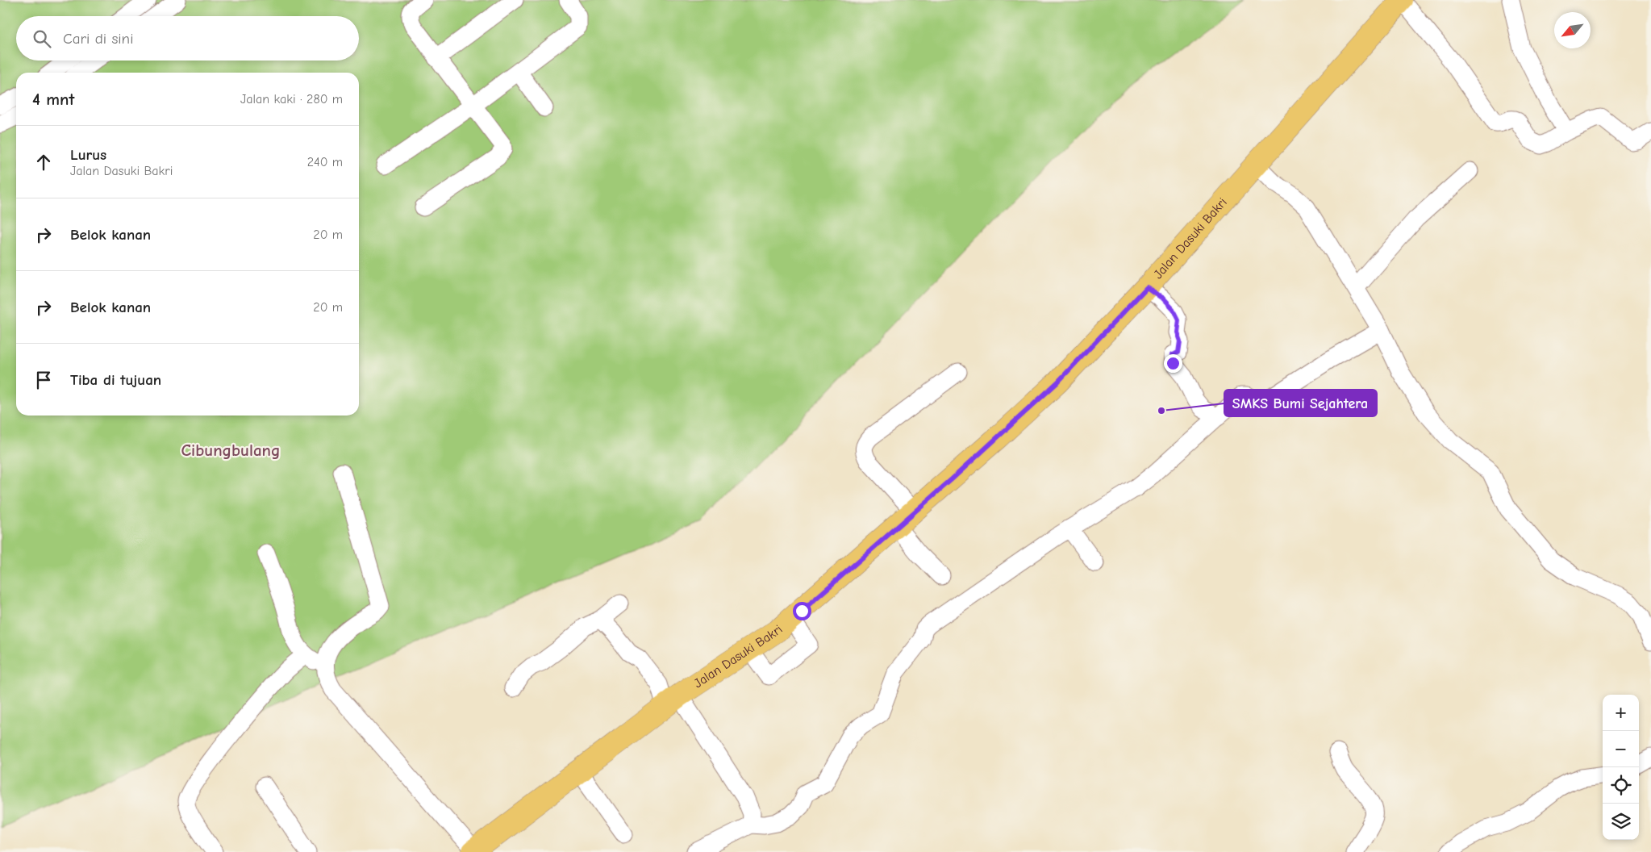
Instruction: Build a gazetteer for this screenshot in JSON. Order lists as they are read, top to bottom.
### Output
{
  "streets": {
    "main road": ["Jalan Dasuki Bakri"]
  },
  "districts": ["Cibungbulang"],
  "places": ["SMKS Bumi Sejahtera"],
  "north": "bottom left",
  "page": {
    "search": "Cari di sini",
    "heading": ["4 mnt", "Jalan kaki · 280 m"],
    "list": [
      ["Lurus", "Jalan Dasuki Bakri", "240 m"],
      ["Belok kanan", "20 m"],
      ["Belok kanan", "20 m"],
      "Tiba di tujuan"
    ],
    "map_buttons": ["+", "−"]
  }
}
